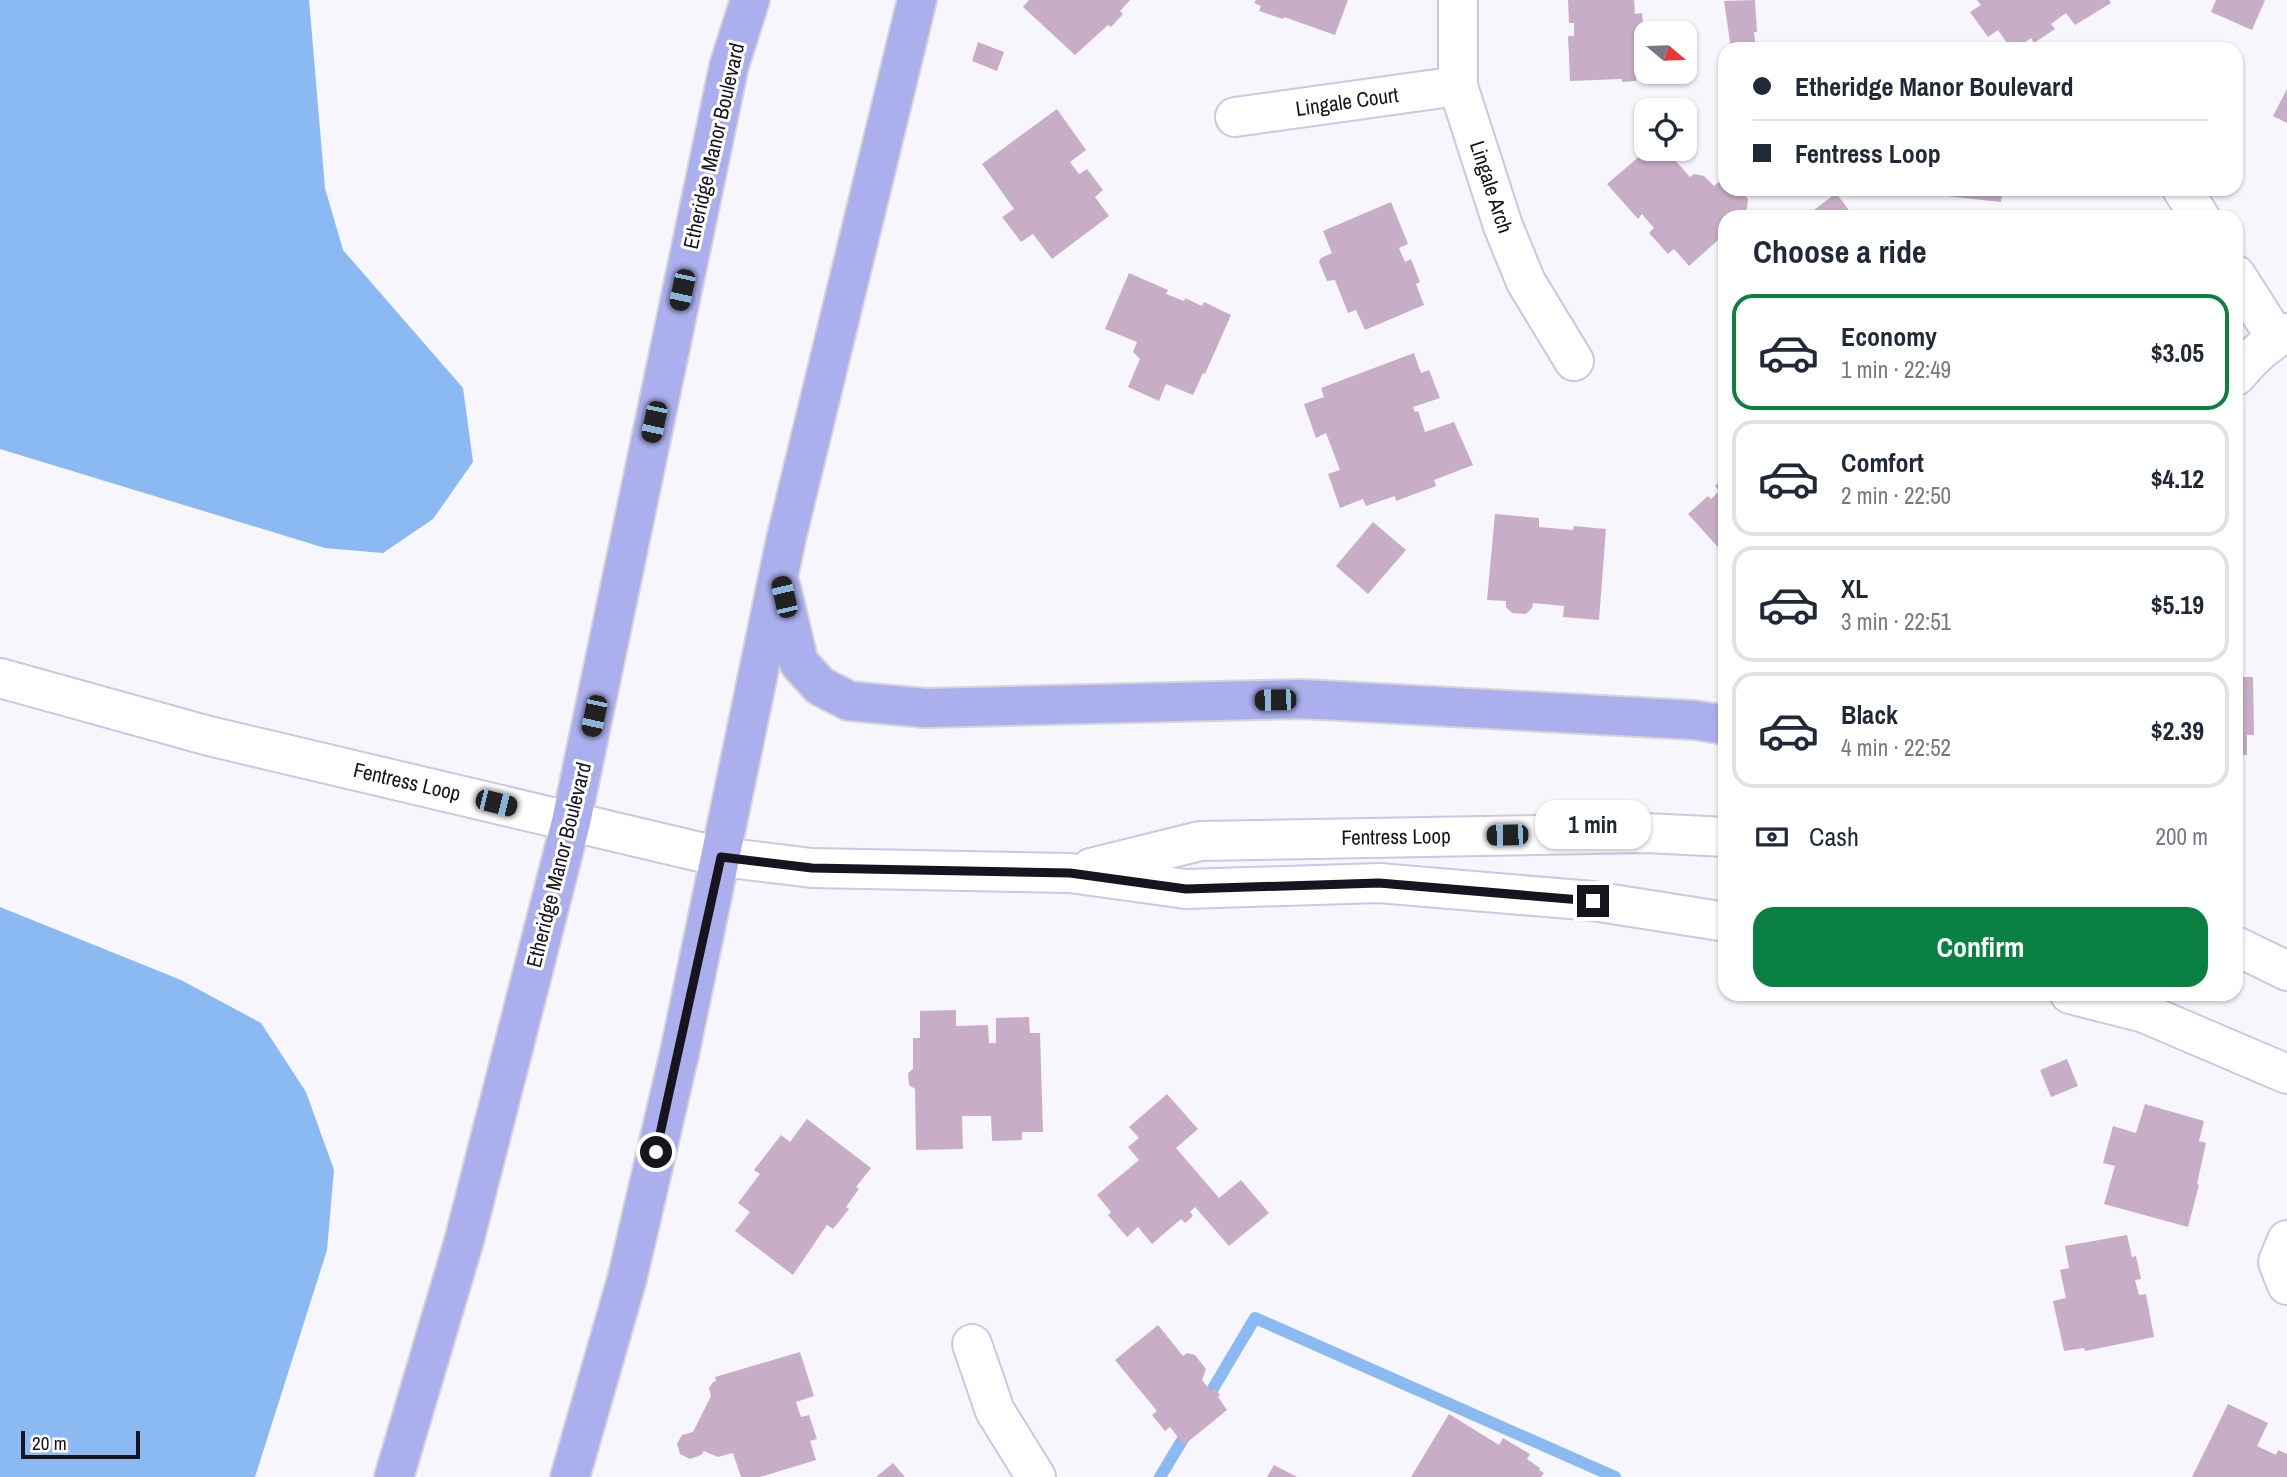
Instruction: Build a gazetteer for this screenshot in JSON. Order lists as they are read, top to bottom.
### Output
{
  "streets": {
    "main road": ["Etheridge Manor Boulevard"],
    "street": ["Lingale Court", "Lingale Arch", "Fentress Loop"]
  },
  "crossings": [
    ["Lingale Court", "Lingale Arch"],
    ["Etheridge Manor Boulevard", "Fentress Loop"]
  ],
  "scale_bar": "20 m",
  "north": "right",
  "page": {
    "banner": ["Etheridge Manor Boulevard", "Fentress Loop"],
    "heading": "Choose a ride",
    "list": [
      {
        "name": "Economy",
        "note": "1 min · 22:49",
        "value": "$3.05"
      },
      {
        "name": "Comfort",
        "note": "2 min · 22:50",
        "value": "$4.12"
      },
      {
        "name": "XL",
        "note": "3 min · 22:51",
        "value": "$5.19"
      },
      {
        "name": "Black",
        "note": "4 min · 22:52",
        "value": "$2.39"
      }
    ],
    "pay": ["Cash", "200 m"],
    "bubble": "1 min",
    "buttons": "Confirm",
    "scale": "20 m"
  }
}
